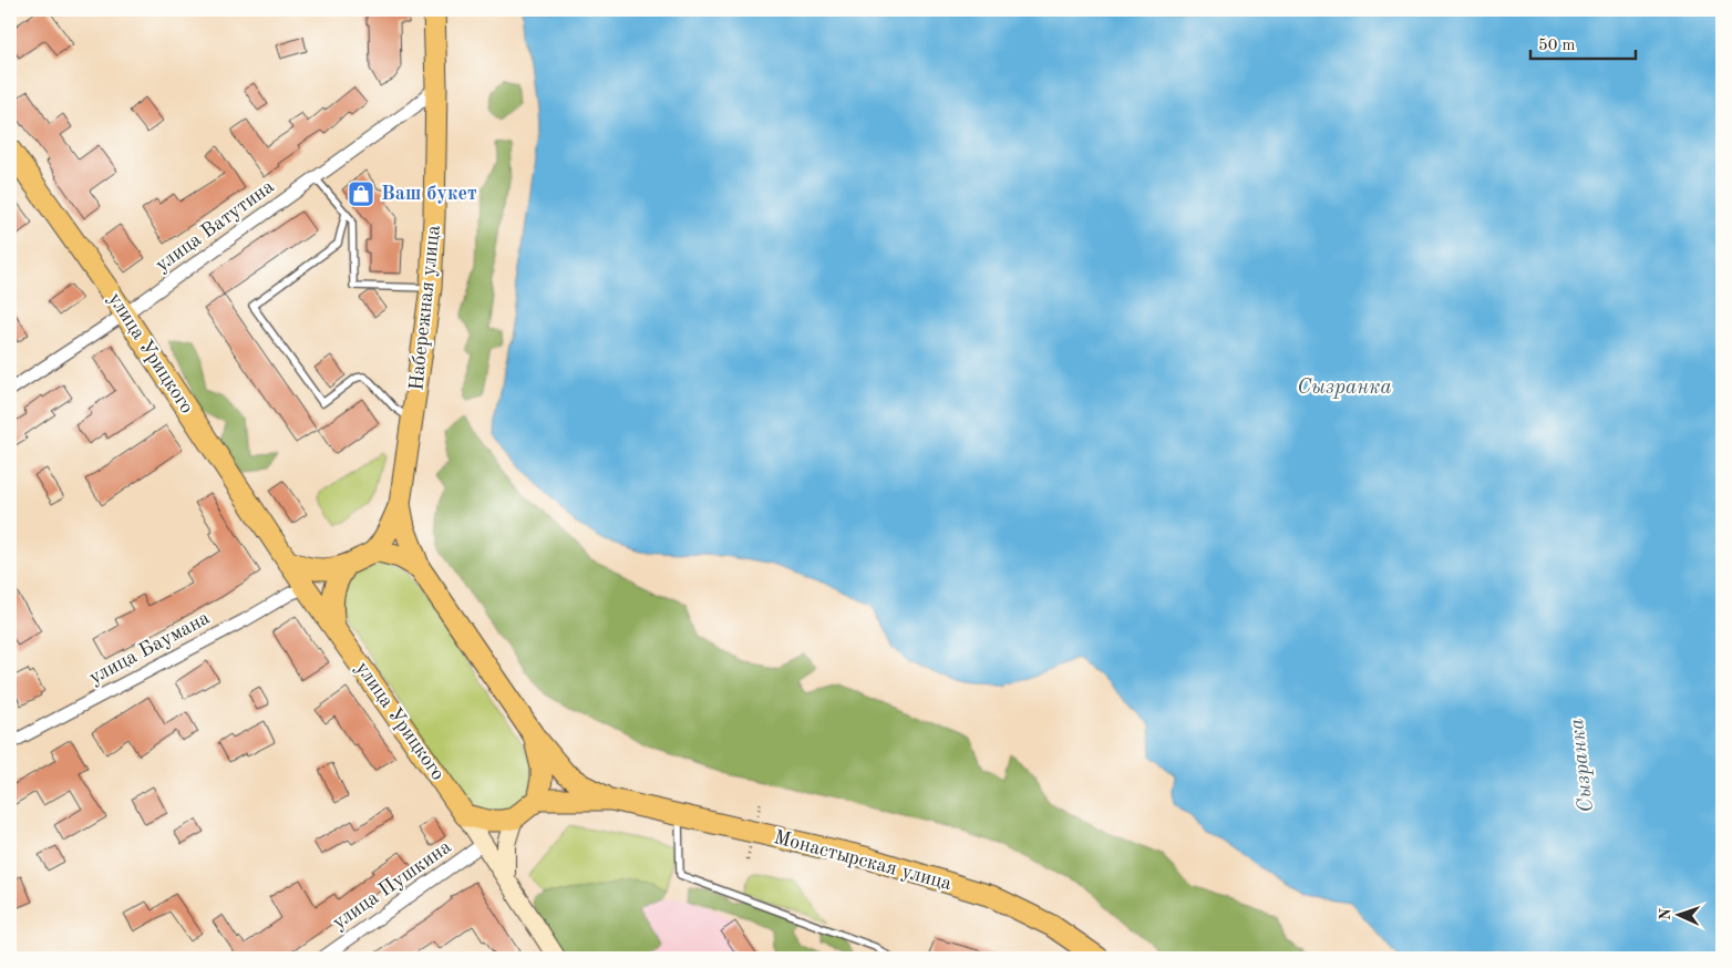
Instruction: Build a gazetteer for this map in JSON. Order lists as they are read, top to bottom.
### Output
{
  "streets": {
    "main road": ["Набережная улица", "улица Урицкого", "Монастырская улица"],
    "street": ["улица Ватутина", "улица Баумана", "улица Пушкина"]
  },
  "crossings": [
    ["улица Ватутина", "Набережная улица"],
    ["улица Ватутина", "улица Урицкого"],
    ["улица Урицкого", "улица Баумана"]
  ],
  "water": ["Сызранка"],
  "places": {
    "shop": ["Ваш букет"]
  },
  "scale_bar": "50 m",
  "north": "left"
}
